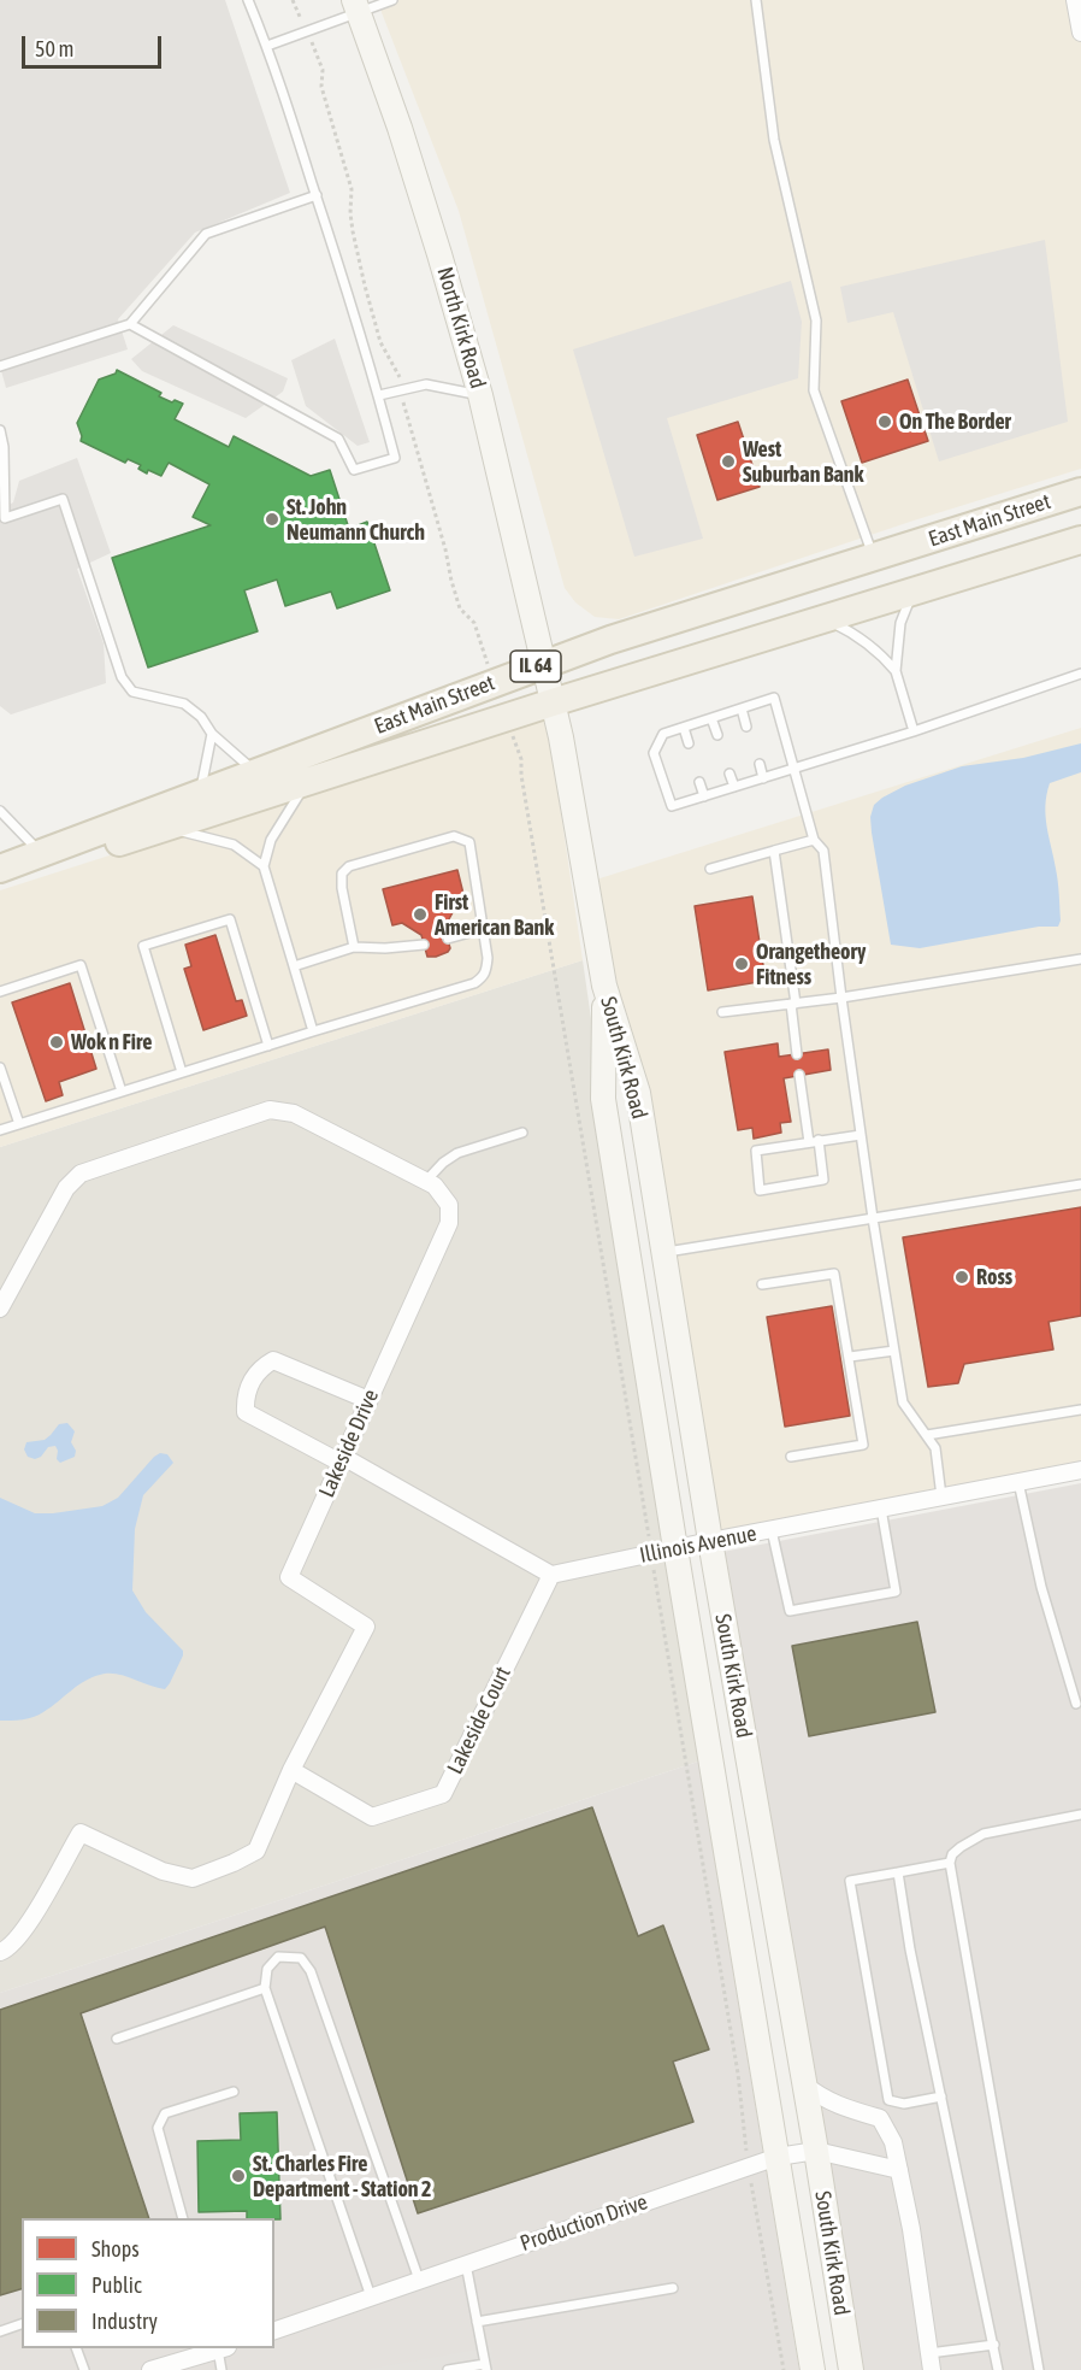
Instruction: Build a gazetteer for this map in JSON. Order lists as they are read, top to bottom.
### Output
{
  "streets": {
    "main road": [
      "North Kirk Road",
      "East Main Street",
      "IL 64",
      "South Kirk Road"
    ],
    "street": [
      "Lakeside Drive",
      "Illinois Avenue",
      "Lakeside Court",
      "Production Drive"
    ]
  },
  "crossings": [
    ["North Kirk Road", "East Main Street"],
    ["North Kirk Road", "South Kirk Road"],
    ["East Main Street", "South Kirk Road"],
    ["South Kirk Road", "Illinois Avenue"],
    ["South Kirk Road", "Production Drive"],
    ["Lakeside Drive", "Lakeside Court"],
    ["Illinois Avenue", "Lakeside Court"]
  ],
  "places": [
    "On The Border",
    "West Suburban Bank",
    "St. John Neumann Church",
    "First American Bank",
    "Orangetheory Fitness",
    "Wok n Fire",
    "Ross",
    "St. Charles Fire Department - Station 2"
  ],
  "legend": ["Shops", "Public", "Industry"],
  "scale_bar": "50 m"
}
